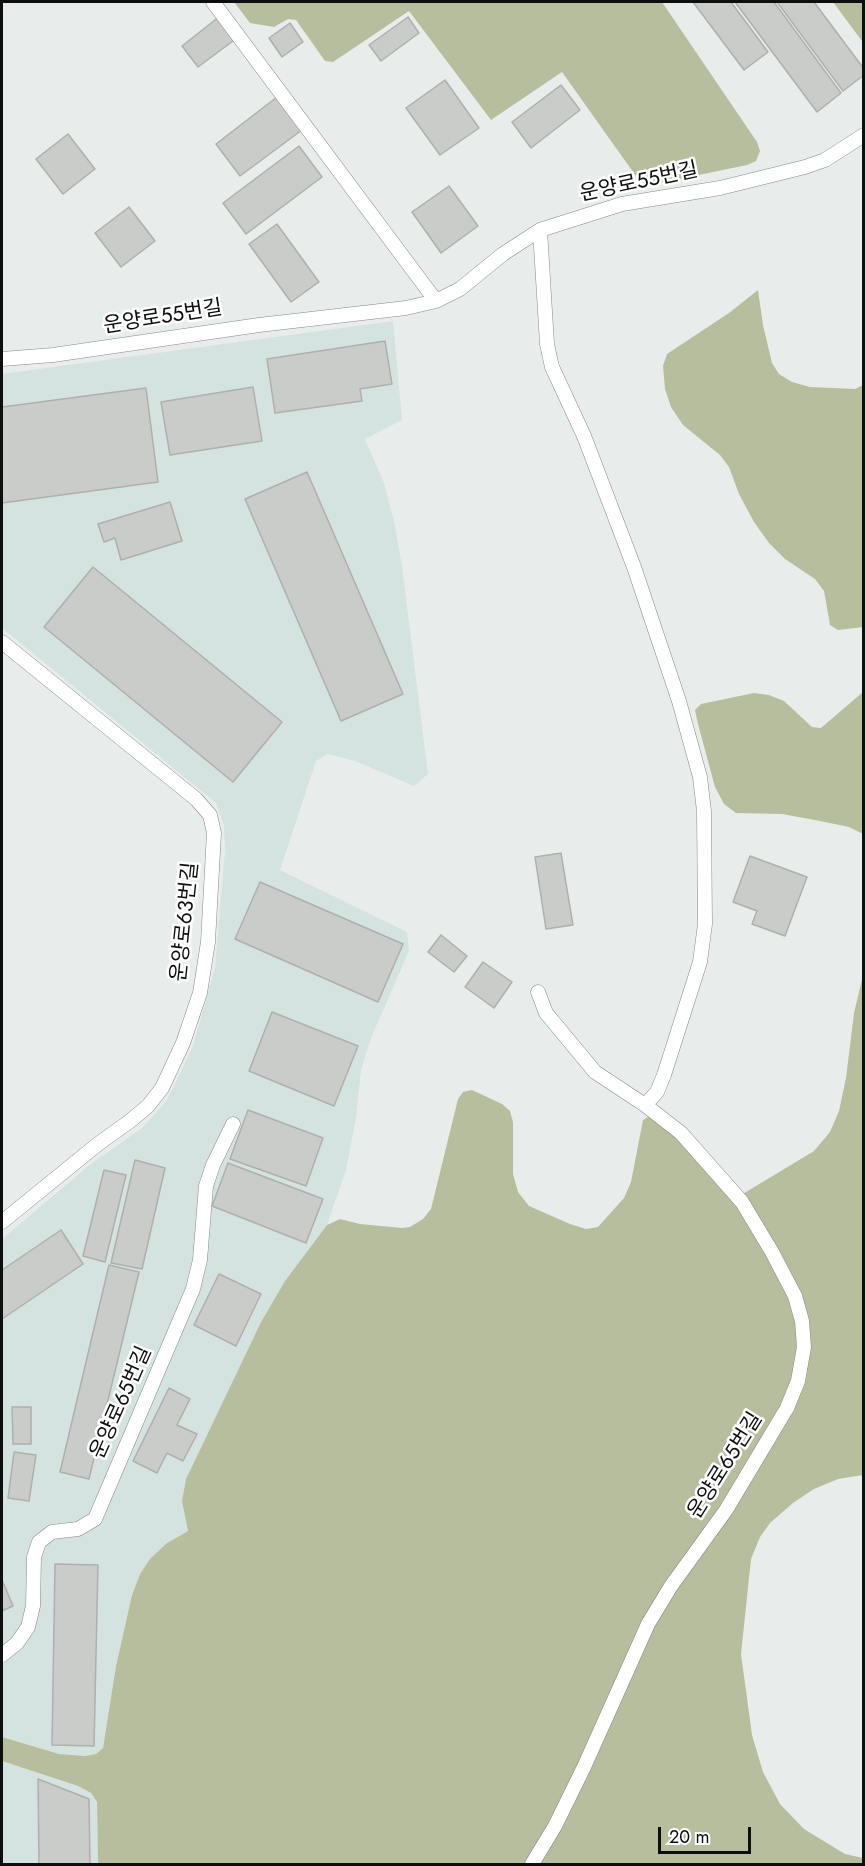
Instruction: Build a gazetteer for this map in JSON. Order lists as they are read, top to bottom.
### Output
{
  "streets": {
    "lane": ["운양로55번길", "운양로63번길", "운양로65번길"]
  },
  "scale_bar": "20 m"
}
